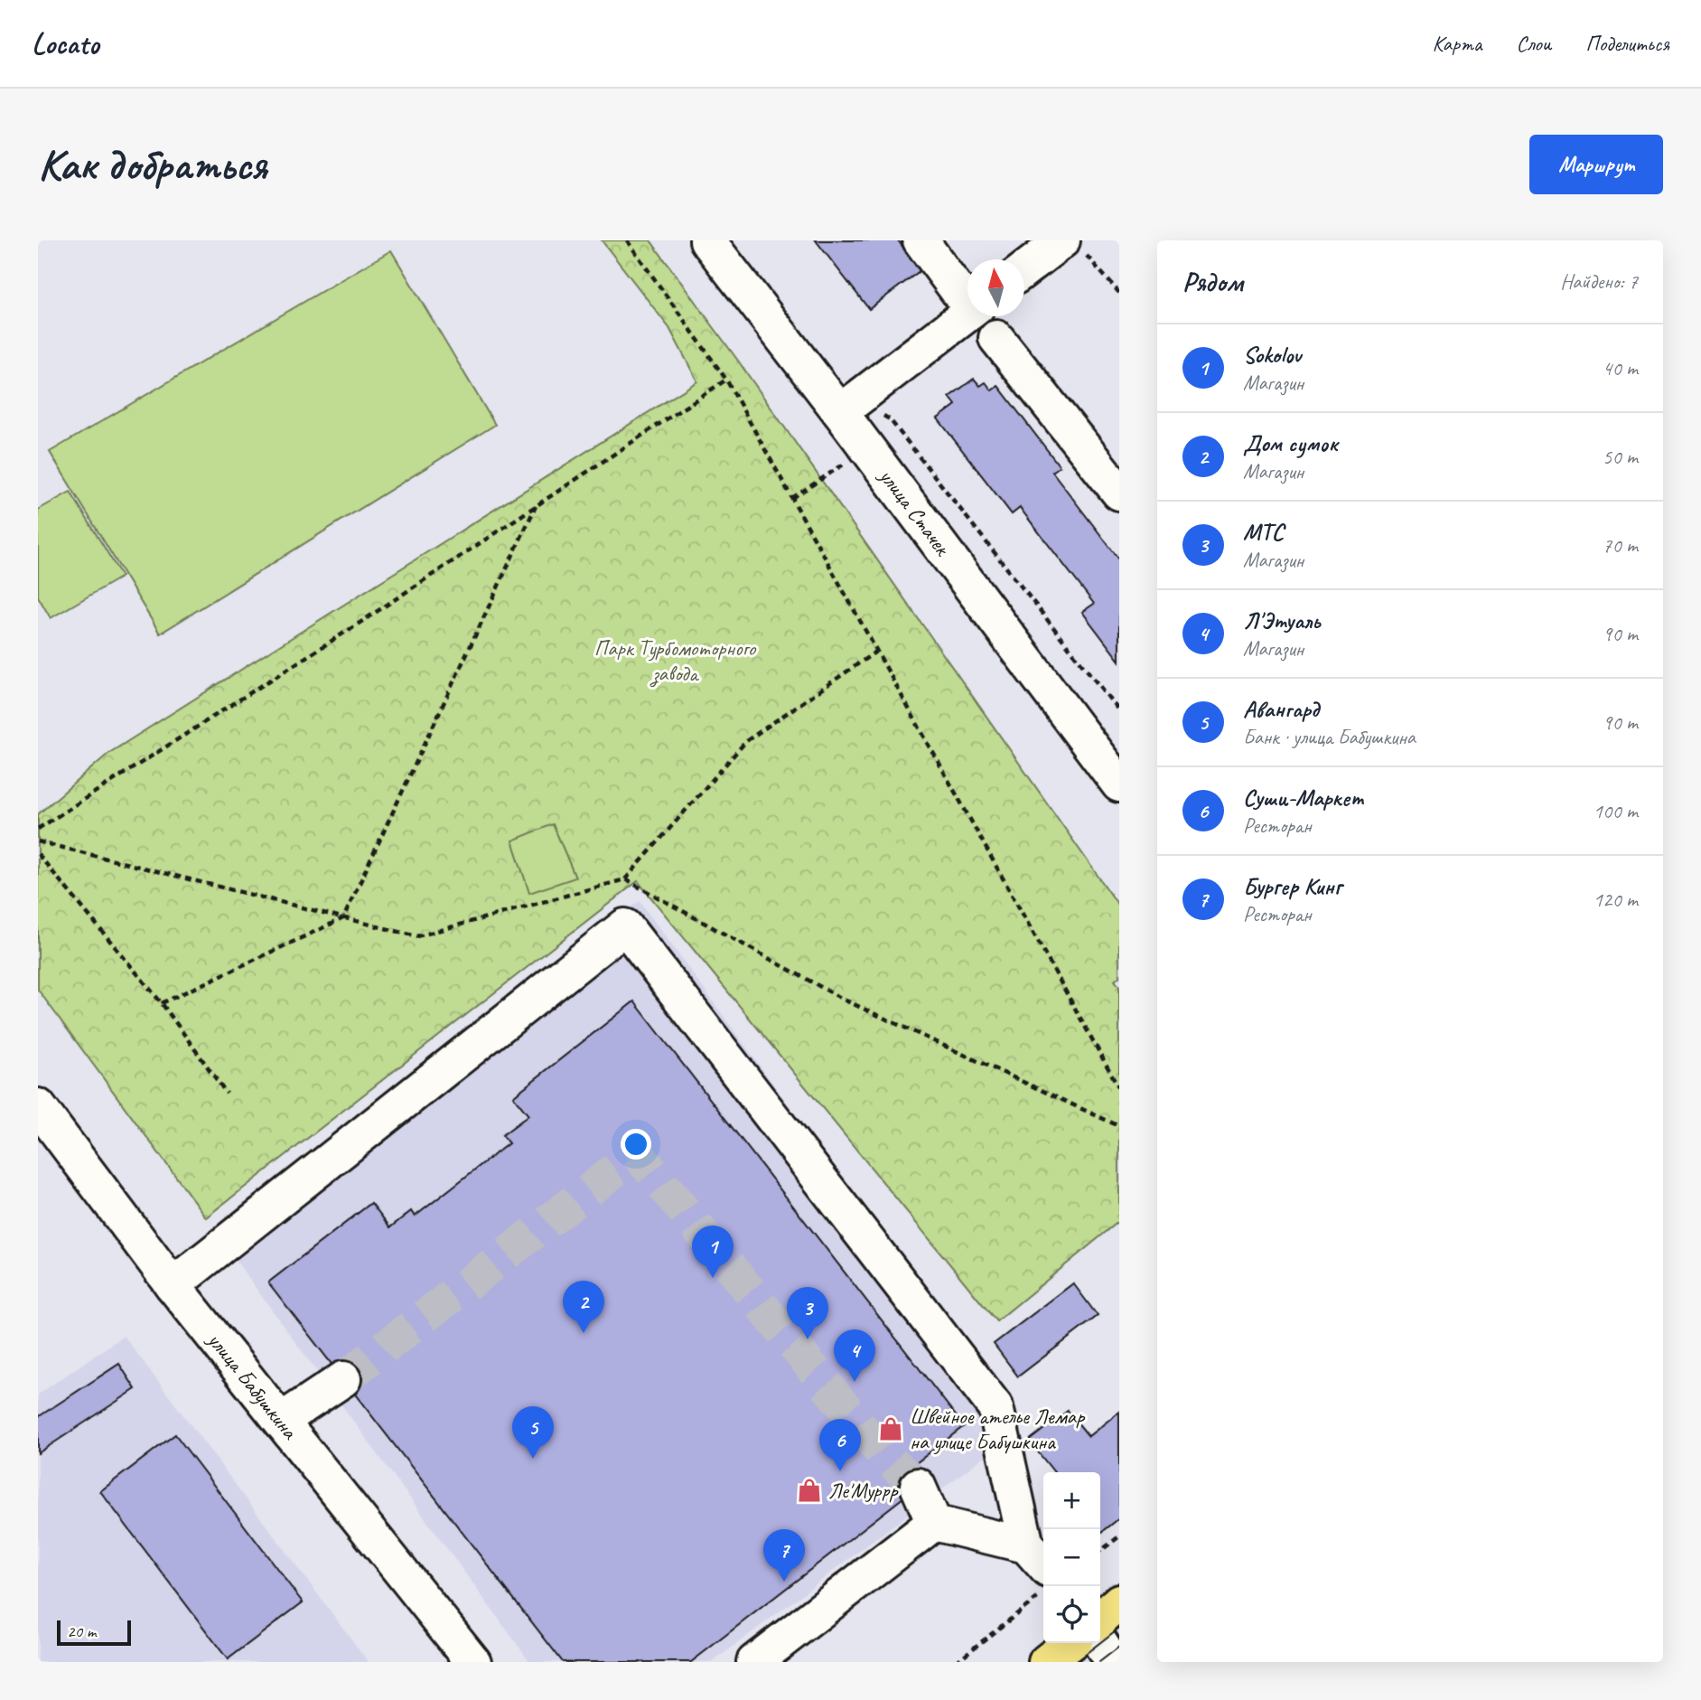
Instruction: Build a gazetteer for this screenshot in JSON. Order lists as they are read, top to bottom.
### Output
{
  "streets": {
    "street": ["улица Стачек", "улица Бабушкина"]
  },
  "parks": ["Парк Турбомоторного завода"],
  "places": {
    "shop": ["Швейное ателье Лемар на улице Бабушкина", "Ле'Муррр"]
  },
  "scale_bar": "20 m",
  "north": "top",
  "page": {
    "header": "Locato",
    "nav": ["Карта", "Слои", "Поделиться"],
    "buttons": "Маршрут",
    "title": "Как добраться",
    "heading": ["Рядом", "Найдено: 7"],
    "list": [
      {
        "mark": "1",
        "name": "Sokolov",
        "note": "Магазин",
        "value": "40 m"
      },
      {
        "mark": "2",
        "name": "Дом сумок",
        "note": "Магазин",
        "value": "50 m"
      },
      {
        "mark": "3",
        "name": "МТС",
        "note": "Магазин",
        "value": "70 m"
      },
      {
        "mark": "4",
        "name": "Л'Этуаль",
        "note": "Магазин",
        "value": "90 m"
      },
      {
        "mark": "5",
        "name": "Авангард",
        "note": "Банк · улица Бабушкина",
        "value": "90 m"
      },
      {
        "mark": "6",
        "name": "Суши-Маркет",
        "note": "Ресторан",
        "value": "100 m"
      },
      {
        "mark": "7",
        "name": "Бургер Кинг",
        "note": "Ресторан",
        "value": "120 m"
      }
    ],
    "pins": [
      "1",
      "2",
      "3",
      "4",
      "5",
      "6",
      "7"
    ],
    "map_buttons": ["+", "−"],
    "scale": "20 m"
  }
}
